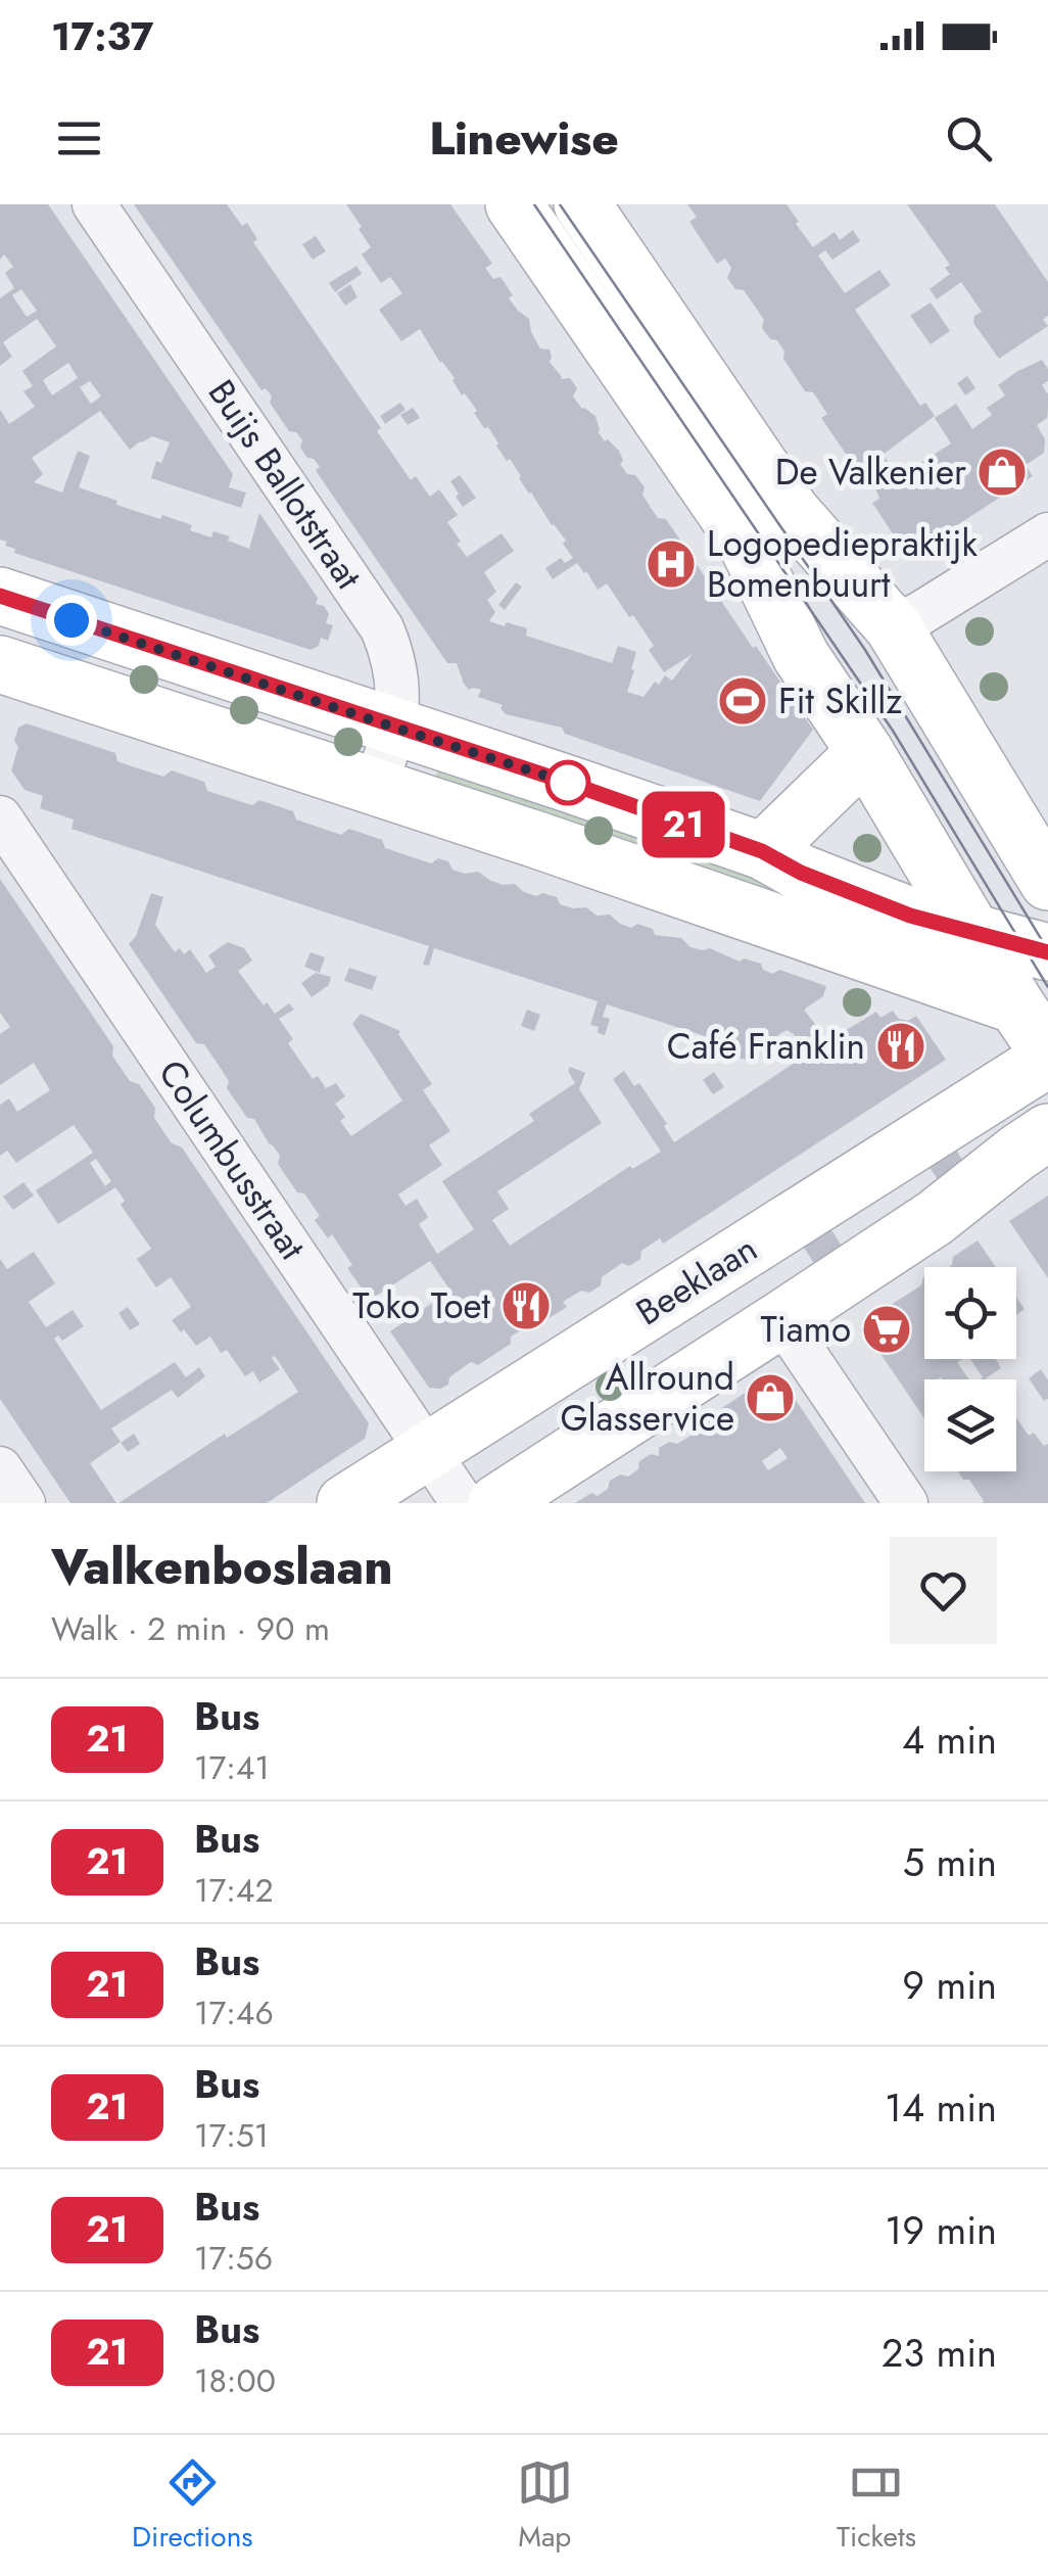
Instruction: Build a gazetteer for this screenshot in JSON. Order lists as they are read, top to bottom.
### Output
{
  "streets": {
    "street": ["Buijs Ballotstraat", "Columbusstraat", "Beeklaan"]
  },
  "crossings": [
    ["Columbusstraat", "Beeklaan"]
  ],
  "places": {
    "shop": ["De Valkenier", "Allround Glasservice"],
    "hospital": ["Logopediepraktijk Bomenbuurt"],
    "sports": ["Fit Skillz"],
    "restaurant": ["Café Franklin", "Toko Toet"],
    "supermarket": ["Tiamo"]
  },
  "lines": ["bus line 21"],
  "page": {
    "status": "17:37",
    "header": "Linewise",
    "on_map": "21",
    "heading": ["Valkenboslaan", "Walk · 2 min · 90 m"],
    "list": [
      {
        "mark": "21",
        "name": "Bus",
        "note": "17:41",
        "value": "4 min"
      },
      {
        "mark": "21",
        "name": "Bus",
        "note": "17:42",
        "value": "5 min"
      },
      {
        "mark": "21",
        "name": "Bus",
        "note": "17:46",
        "value": "9 min"
      },
      {
        "mark": "21",
        "name": "Bus",
        "note": "17:51",
        "value": "14 min"
      },
      {
        "mark": "21",
        "name": "Bus",
        "note": "17:56",
        "value": "19 min"
      },
      {
        "mark": "21",
        "name": "Bus",
        "note": "18:00",
        "value": "23 min"
      }
    ],
    "tabs": ["Directions", "Map", "Tickets"]
  }
}
